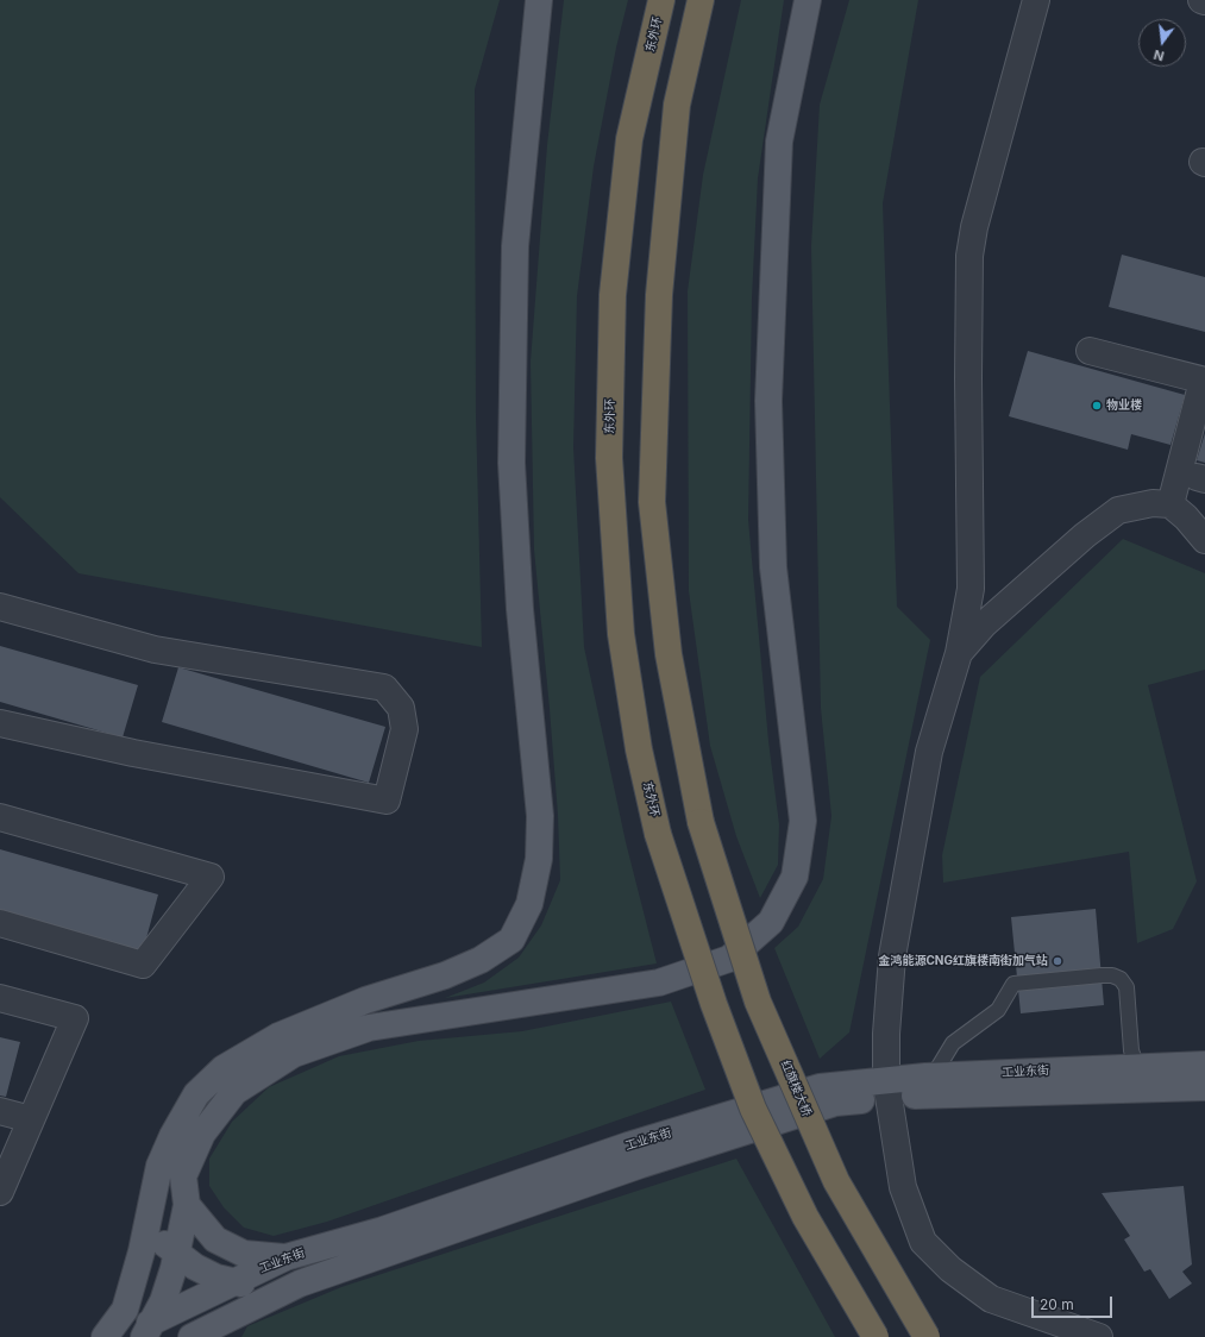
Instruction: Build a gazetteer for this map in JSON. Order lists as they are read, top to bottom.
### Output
{
  "streets": {
    "highway": ["东外环", "红旗楼大桥"],
    "main road": ["工业东街"]
  },
  "places": ["物业楼", "金鸿能源CNG红旗楼南街加气站"],
  "scale_bar": "20 m",
  "north": "bottom"
}
